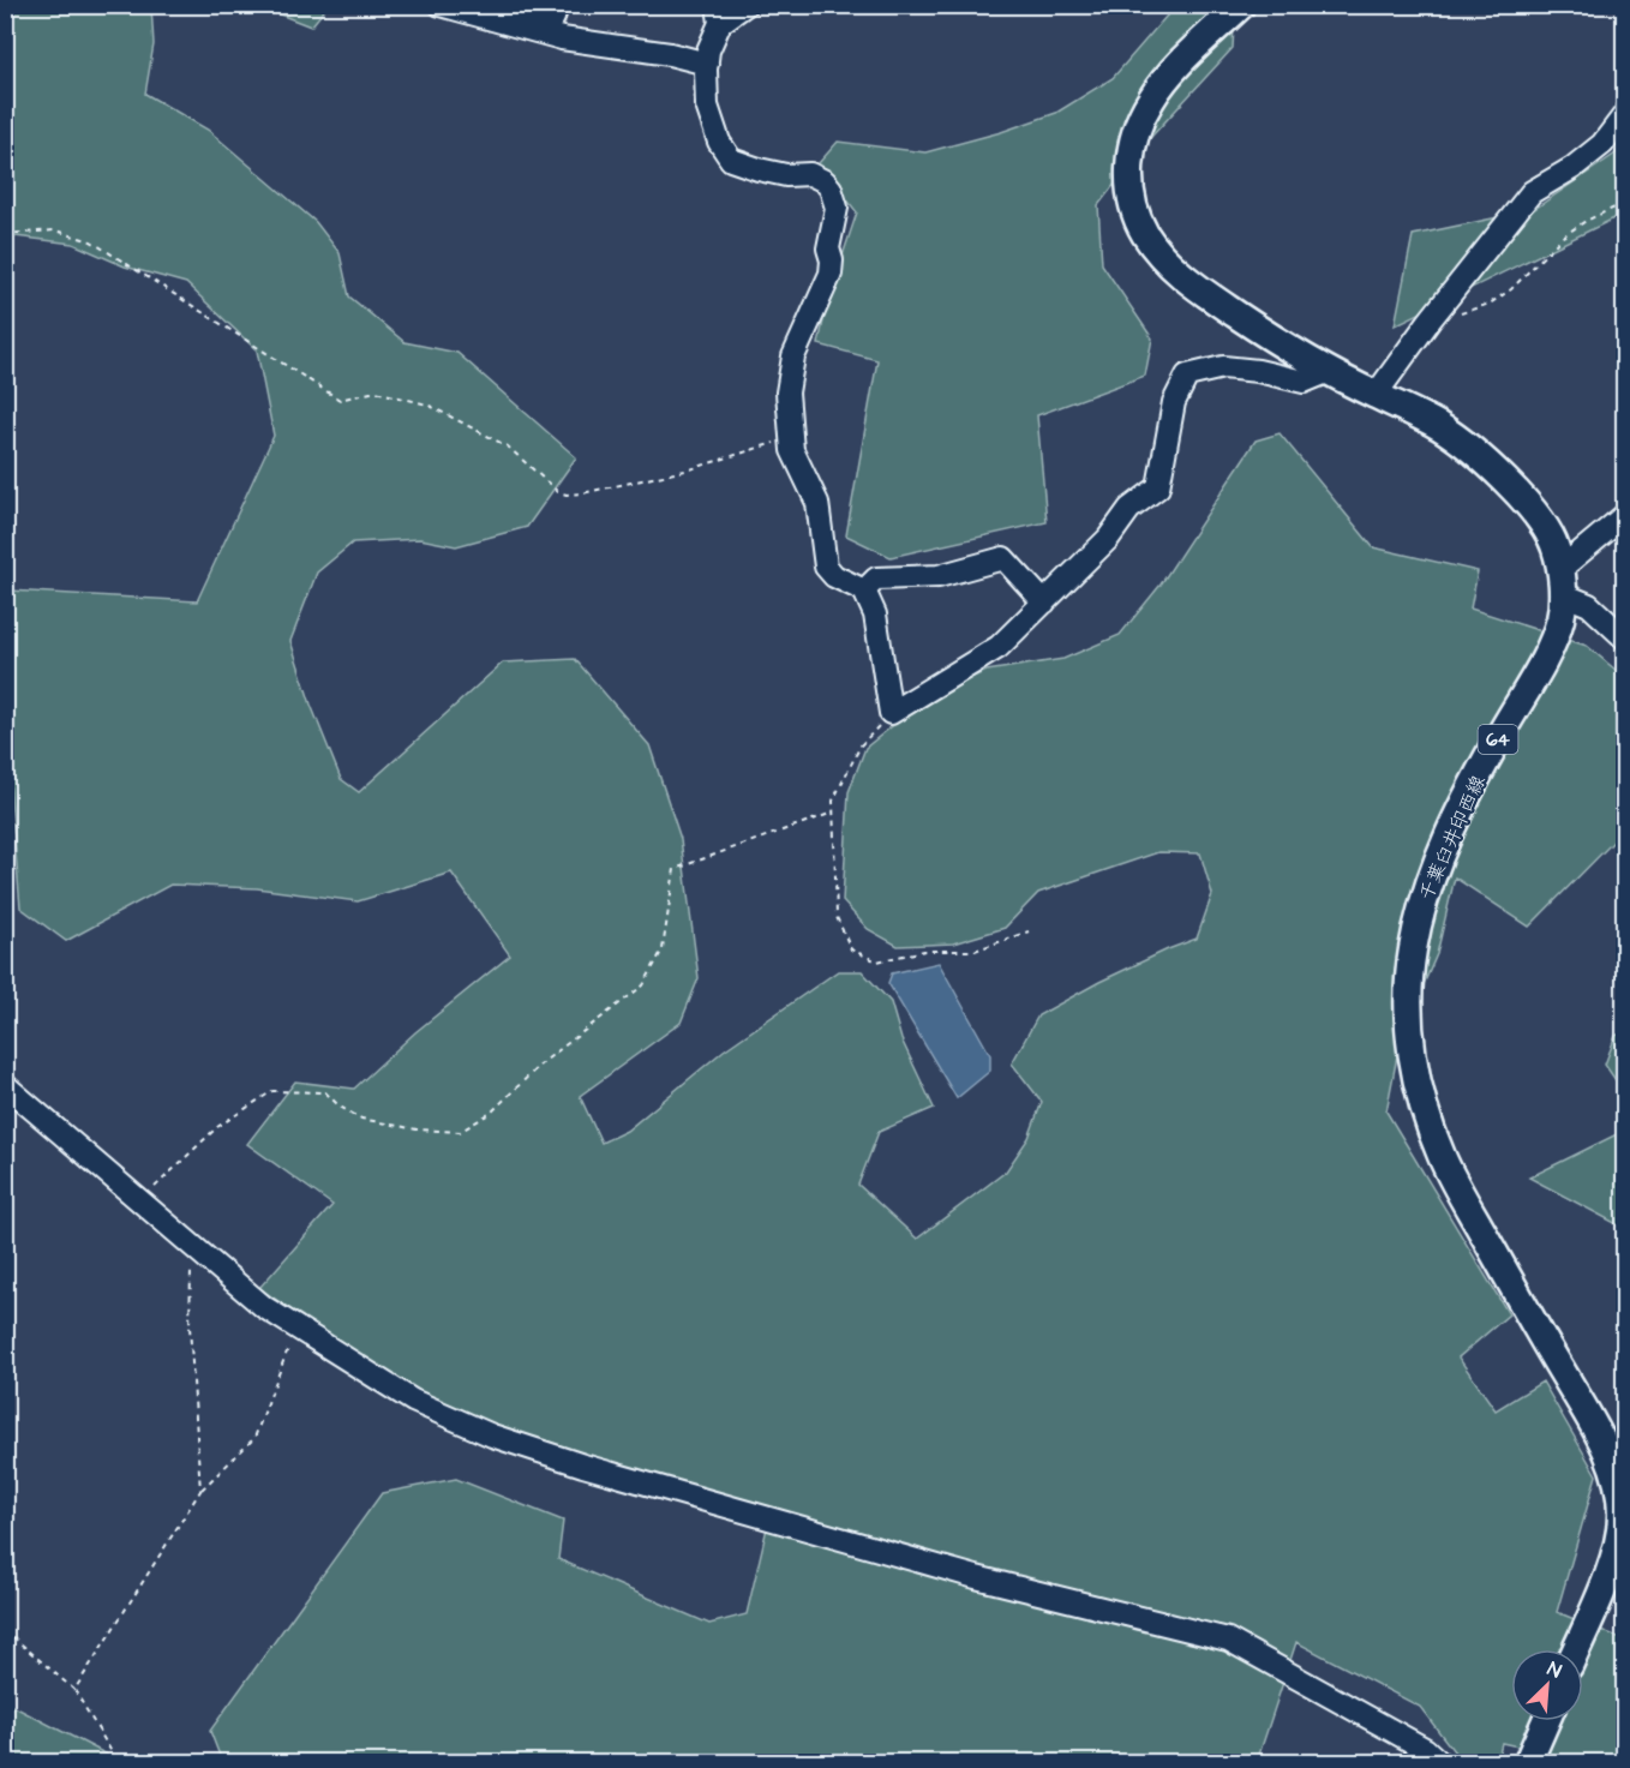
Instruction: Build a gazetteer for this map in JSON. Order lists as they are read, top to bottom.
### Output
{
  "streets": {
    "main road": ["64", "千葉臼井印西線"]
  },
  "north": "top right"
}
